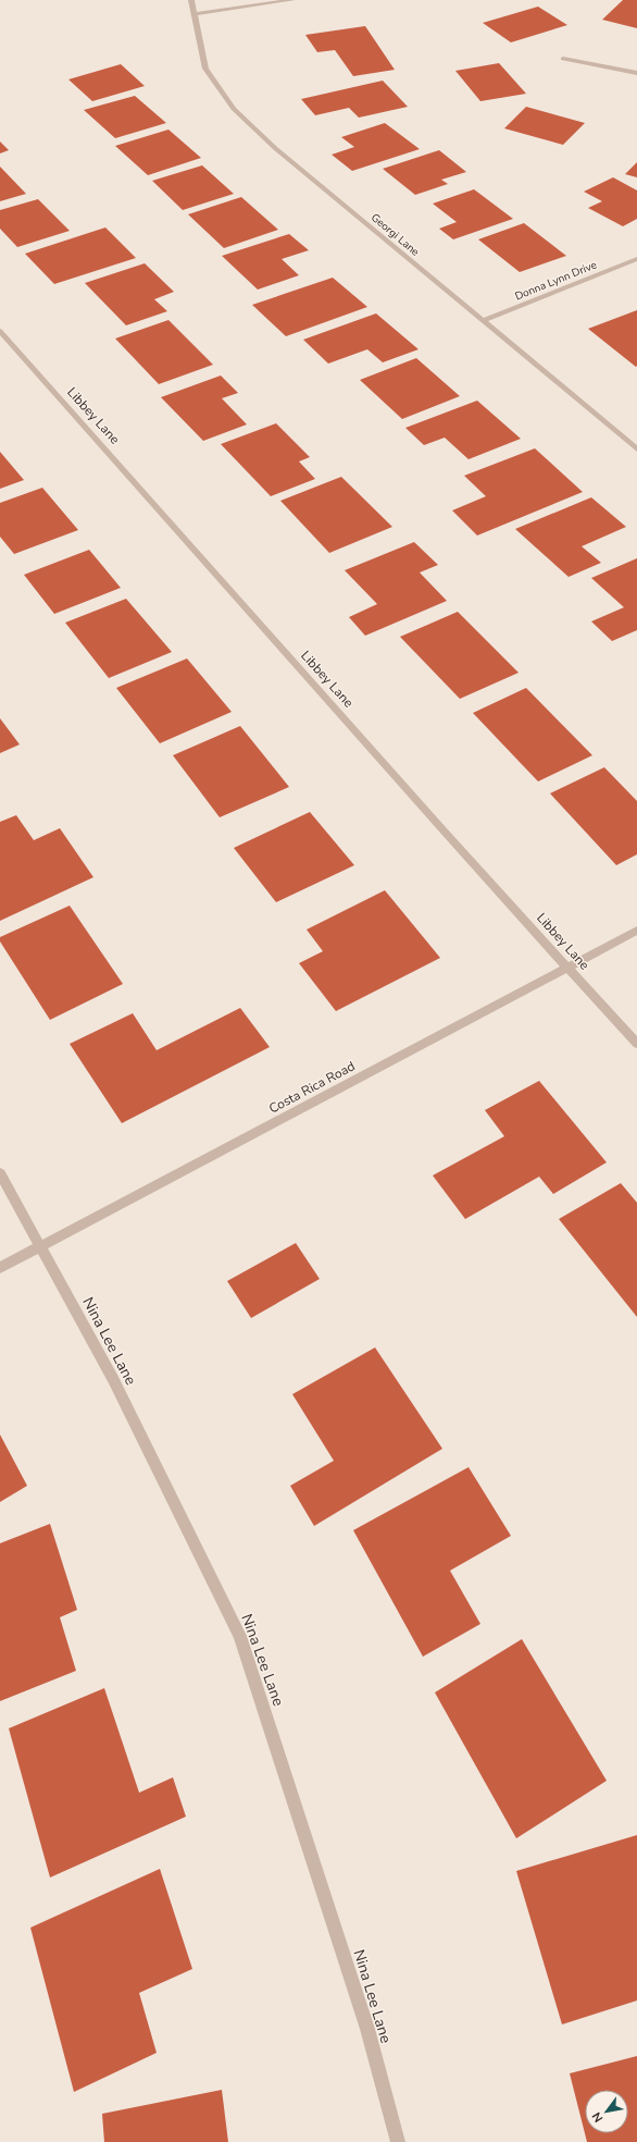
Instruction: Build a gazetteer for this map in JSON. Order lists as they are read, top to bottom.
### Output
{
  "streets": {
    "street": [
      "Georgi Lane",
      "Donna Lynn Drive",
      "Libbey Lane",
      "Costa Rica Road",
      "Nina Lee Lane"
    ]
  },
  "crossings": [
    ["Georgi Lane", "Donna Lynn Drive"],
    ["Libbey Lane", "Costa Rica Road"],
    ["Costa Rica Road", "Nina Lee Lane"]
  ],
  "north": "bottom left"
}
